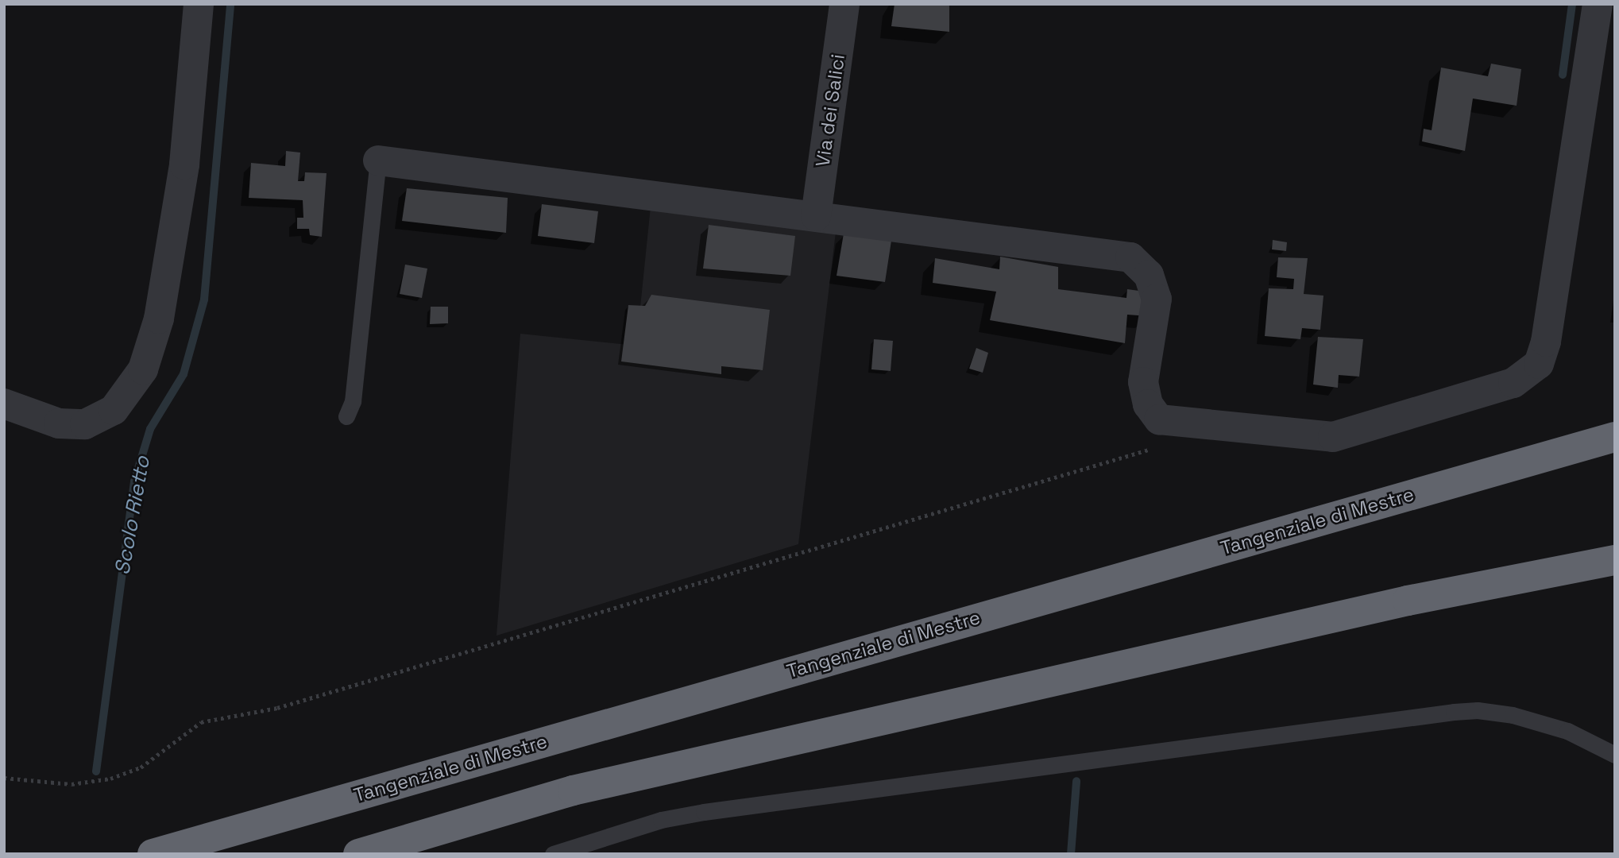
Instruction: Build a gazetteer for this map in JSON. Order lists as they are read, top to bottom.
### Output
{
  "streets": {
    "highway": ["Tangenziale di Mestre"],
    "street": ["Via dei Salici"]
  },
  "water": ["Scolo Rietto"]
}
